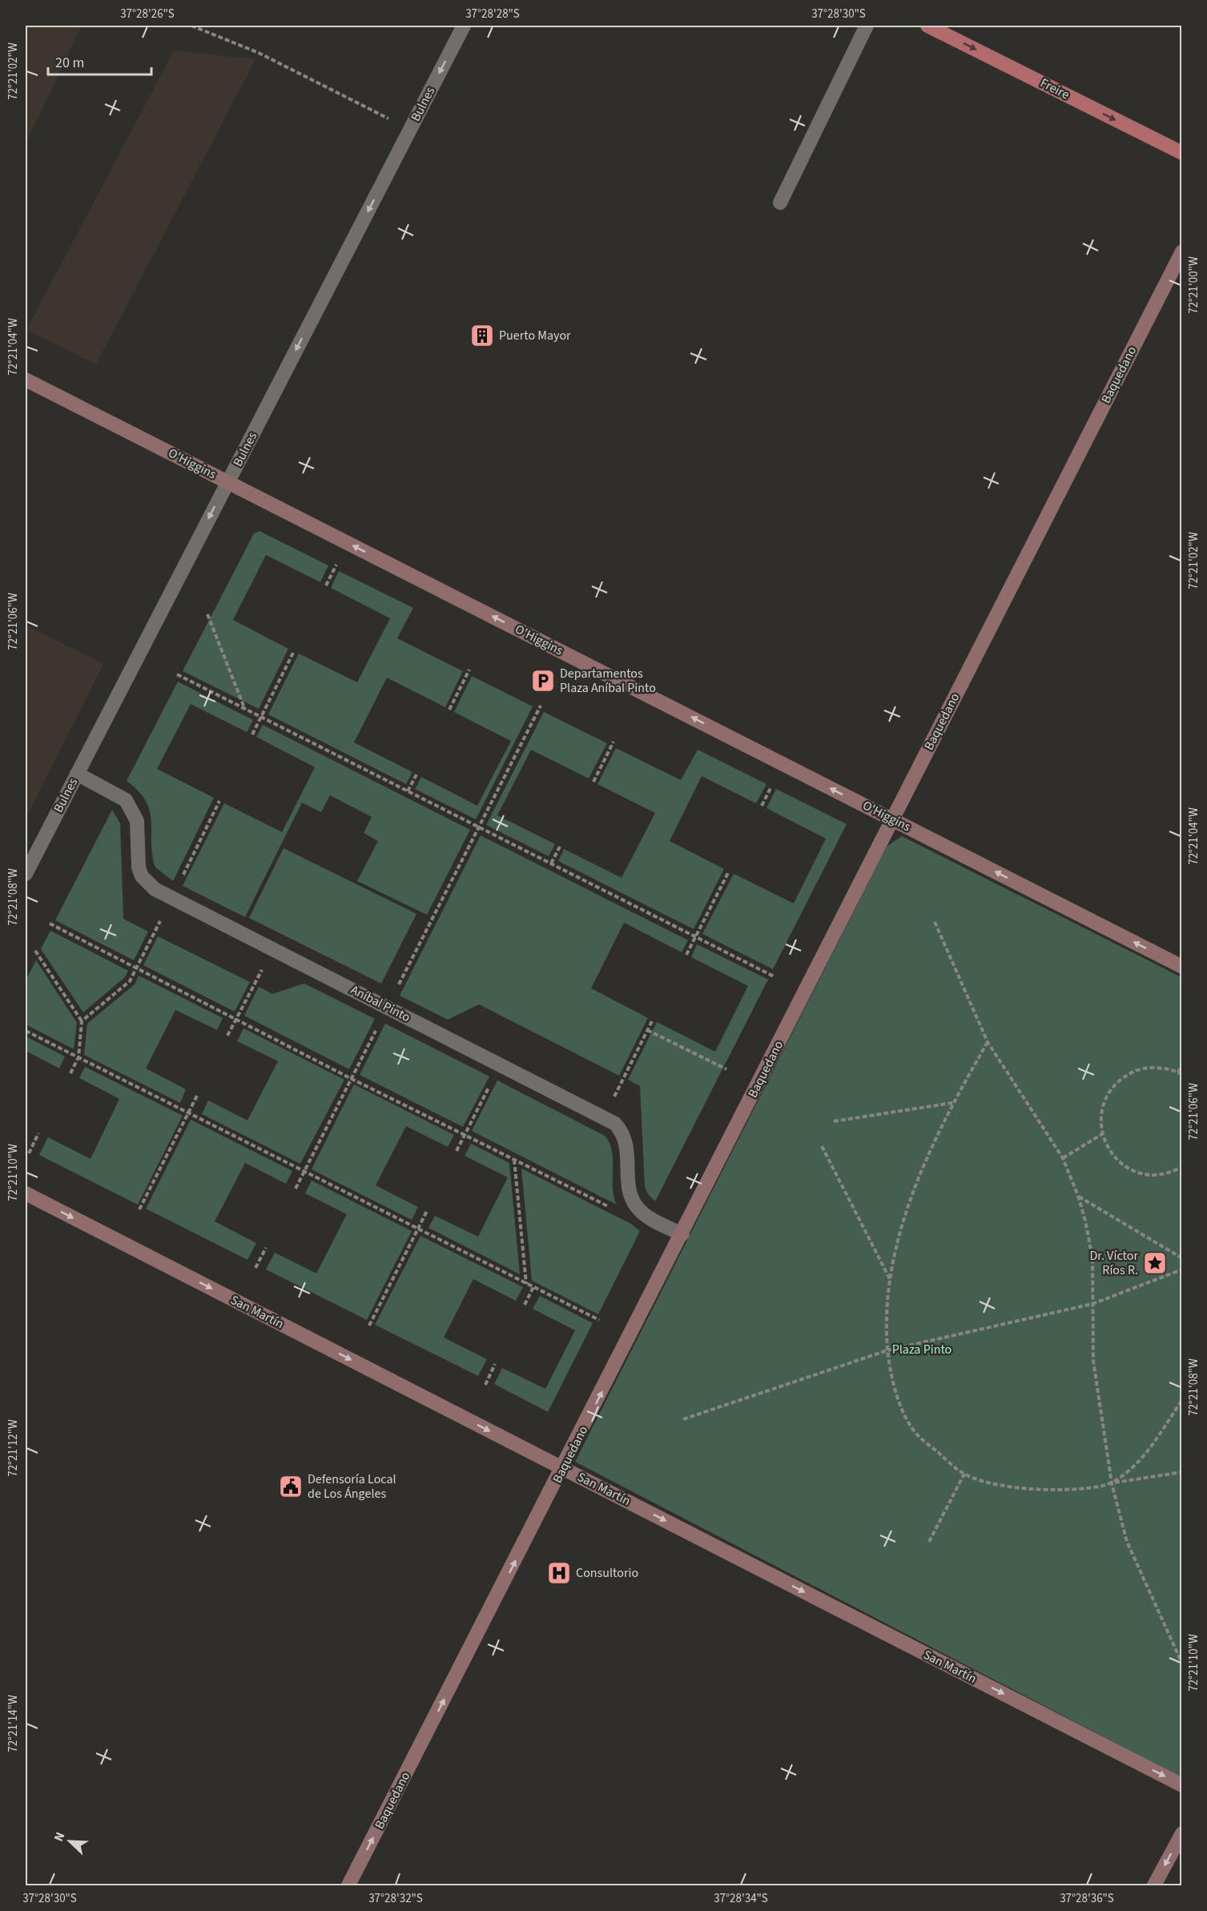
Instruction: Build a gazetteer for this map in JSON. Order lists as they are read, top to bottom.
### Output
{
  "streets": {
    "main road": [
      "Freire",
      "Baquedano",
      "O'Higgins",
      "San Martín"
    ],
    "street": ["Bulnes", "Aníbal Pinto"]
  },
  "crossings": [
    ["Bulnes", "O'Higgins"],
    ["Bulnes", "Aníbal Pinto"],
    ["Baquedano", "O'Higgins"],
    ["Baquedano", "Aníbal Pinto"],
    ["Baquedano", "San Martín"]
  ],
  "one_way": [
    "Freire",
    "Bulnes",
    "Baquedano",
    "O'Higgins",
    "San Martín"
  ],
  "parks": ["Plaza Pinto"],
  "places": {
    "building": ["Puerto Mayor"],
    "parking": ["Departamentos Plaza Aníbal Pinto"],
    "place": ["Dr. Víctor Ríos R."],
    "public building": ["Defensoría Local de Los Ángeles"],
    "hospital": ["Consultorio"]
  },
  "scale_bar": "20 m",
  "north": "top left",
  "coordinates": [
    "37°28'26\"S",
    "37°28'28\"S",
    "37°28'30\"S",
    "72°21'02\"W",
    "72°21'00\"W",
    "72°21'04\"W",
    "72°21'06\"W",
    "72°21'08\"W",
    "72°21'10\"W",
    "72°21'12\"W",
    "72°21'14\"W",
    "37°28'32\"S",
    "37°28'34\"S",
    "37°28'36\"S"
  ]
}
